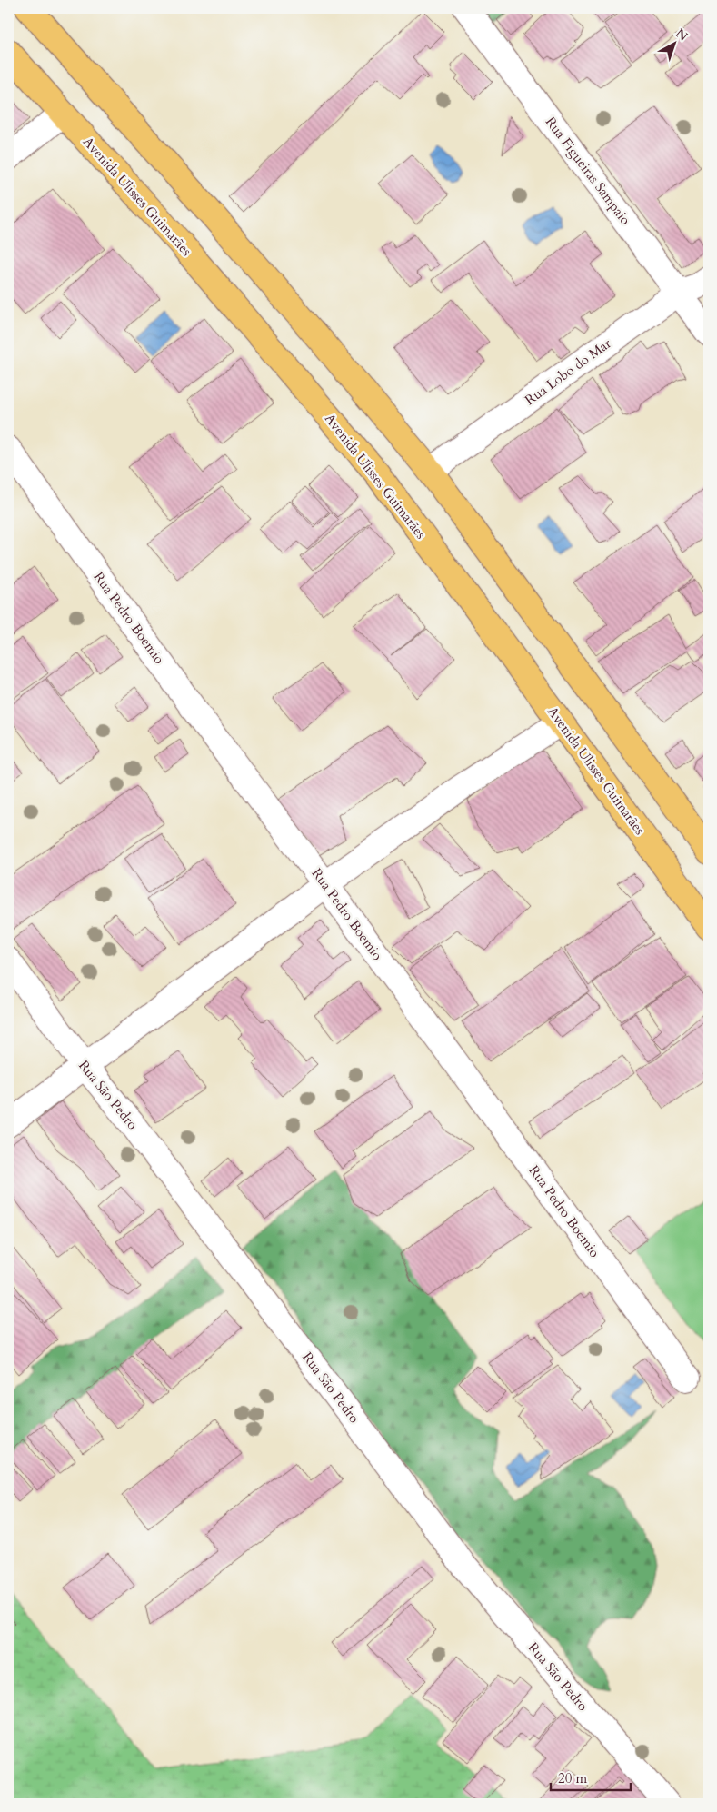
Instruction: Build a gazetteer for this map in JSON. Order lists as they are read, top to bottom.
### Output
{
  "streets": {
    "main road": ["Avenida Ulisses Guimarães"],
    "street": [
      "Rua Figueiras Sampaio",
      "Rua Lobo do Mar",
      "Rua Pedro Boemio",
      "Rua São Pedro"
    ]
  },
  "crossings": [
    ["Rua Figueiras Sampaio", "Rua Lobo do Mar"]
  ],
  "scale_bar": "20 m",
  "north": "top right"
}
